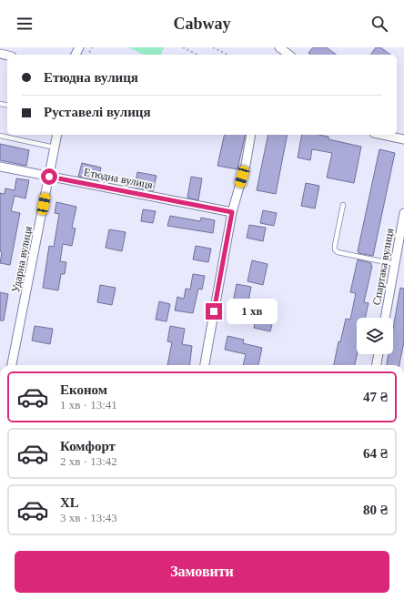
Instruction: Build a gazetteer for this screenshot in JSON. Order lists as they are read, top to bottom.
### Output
{
  "streets": {
    "street": ["Етюдна вулиця", "Ударна вулиця", "Спартака вулиця"]
  },
  "crossings": [
    ["Етюдна вулиця", "Ударна вулиця"]
  ],
  "page": {
    "header": "Cabway",
    "banner": ["Етюдна вулиця", "Руставелі вулиця"],
    "bubble": "1 хв",
    "list": [
      {
        "name": "Економ",
        "note": "1 хв · 13:41",
        "value": "47 ₴"
      },
      {
        "name": "Комфорт",
        "note": "2 хв · 13:42",
        "value": "64 ₴"
      },
      {
        "name": "XL",
        "note": "3 хв · 13:43",
        "value": "80 ₴"
      }
    ],
    "buttons": "Замовити"
  }
}
